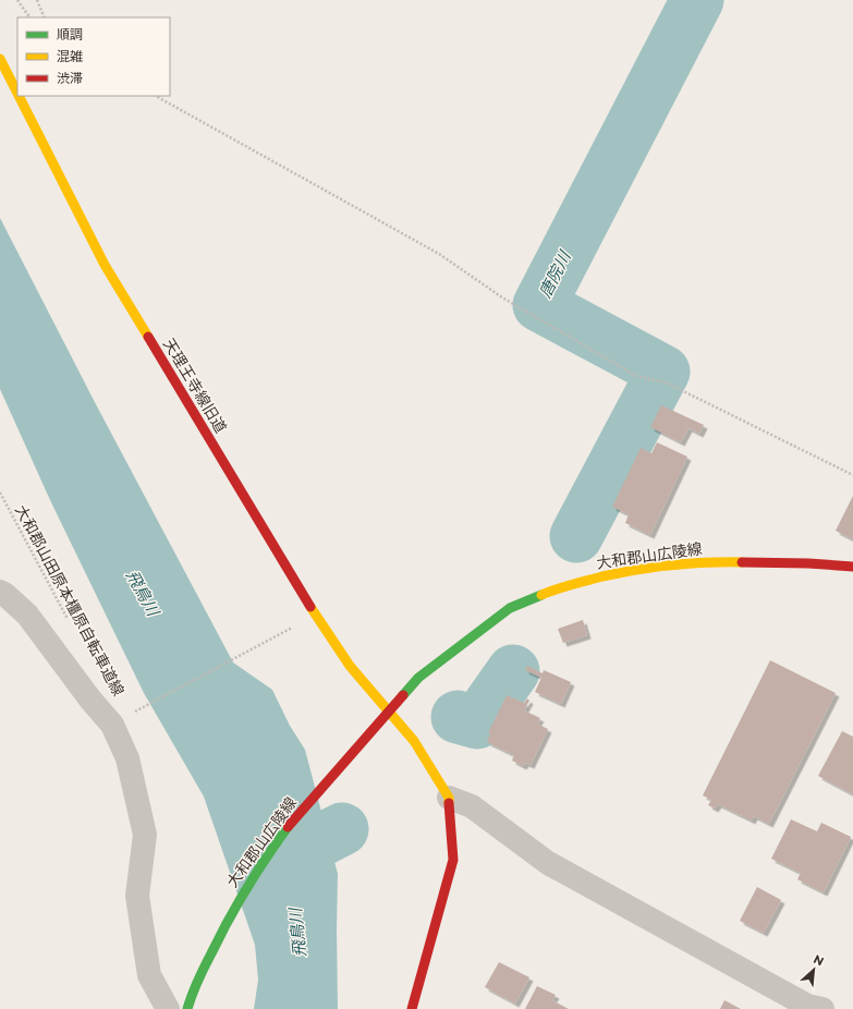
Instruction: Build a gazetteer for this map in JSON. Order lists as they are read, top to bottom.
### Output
{
  "streets": {
    "main road": ["天理王寺線旧道", "大和郡山広陵線"],
    "path": ["大和郡山田原本橿原自転車道線"]
  },
  "crossings": [
    ["天理王寺線旧道", "大和郡山広陵線"]
  ],
  "water": ["唐院川", "飛鳥川"],
  "legend": ["順調", "混雑", "渋滞"],
  "north": "top right"
}
